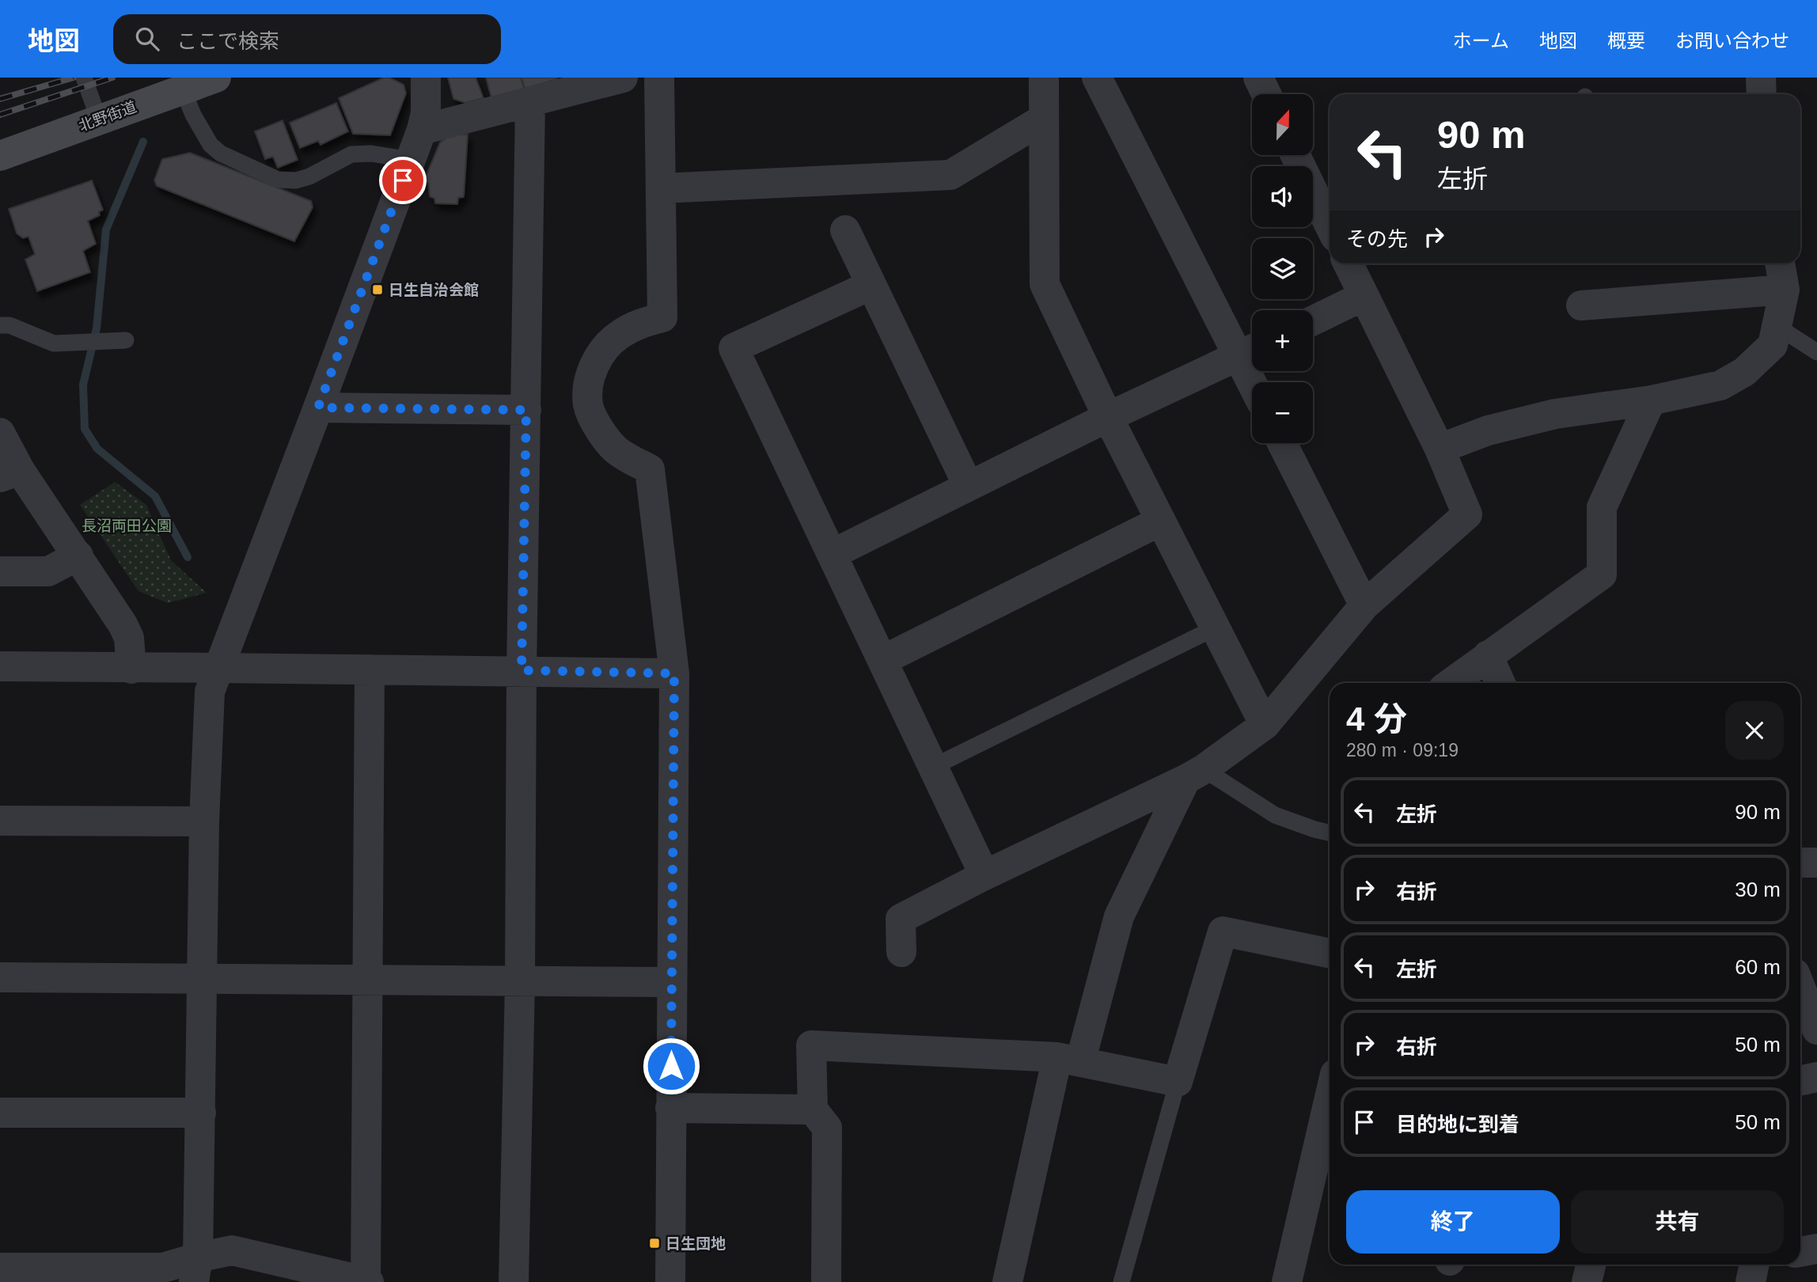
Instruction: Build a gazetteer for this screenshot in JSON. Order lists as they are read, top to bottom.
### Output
{
  "streets": {
    "main road": ["北野街道"]
  },
  "parks": ["長沼両田公園"],
  "places": {
    "transit": ["日生自治会館", "日生団地"]
  },
  "north": "top",
  "page": {
    "header": "地図",
    "search": "ここで検索",
    "nav": [
      "ホーム",
      "地図",
      "概要",
      "お問い合わせ"
    ],
    "map_buttons": ["+", "−"],
    "turn": ["90 m", "左折"],
    "then": "その先",
    "heading": ["4 分", "280 m · 09:19"],
    "list": [
      {
        "name": "左折",
        "value": "90 m"
      },
      {
        "name": "右折",
        "value": "30 m"
      },
      {
        "name": "左折",
        "value": "60 m"
      },
      {
        "name": "右折",
        "value": "50 m"
      },
      {
        "name": "目的地に到着",
        "value": "50 m"
      }
    ],
    "buttons": ["終了", "共有"]
  }
}
